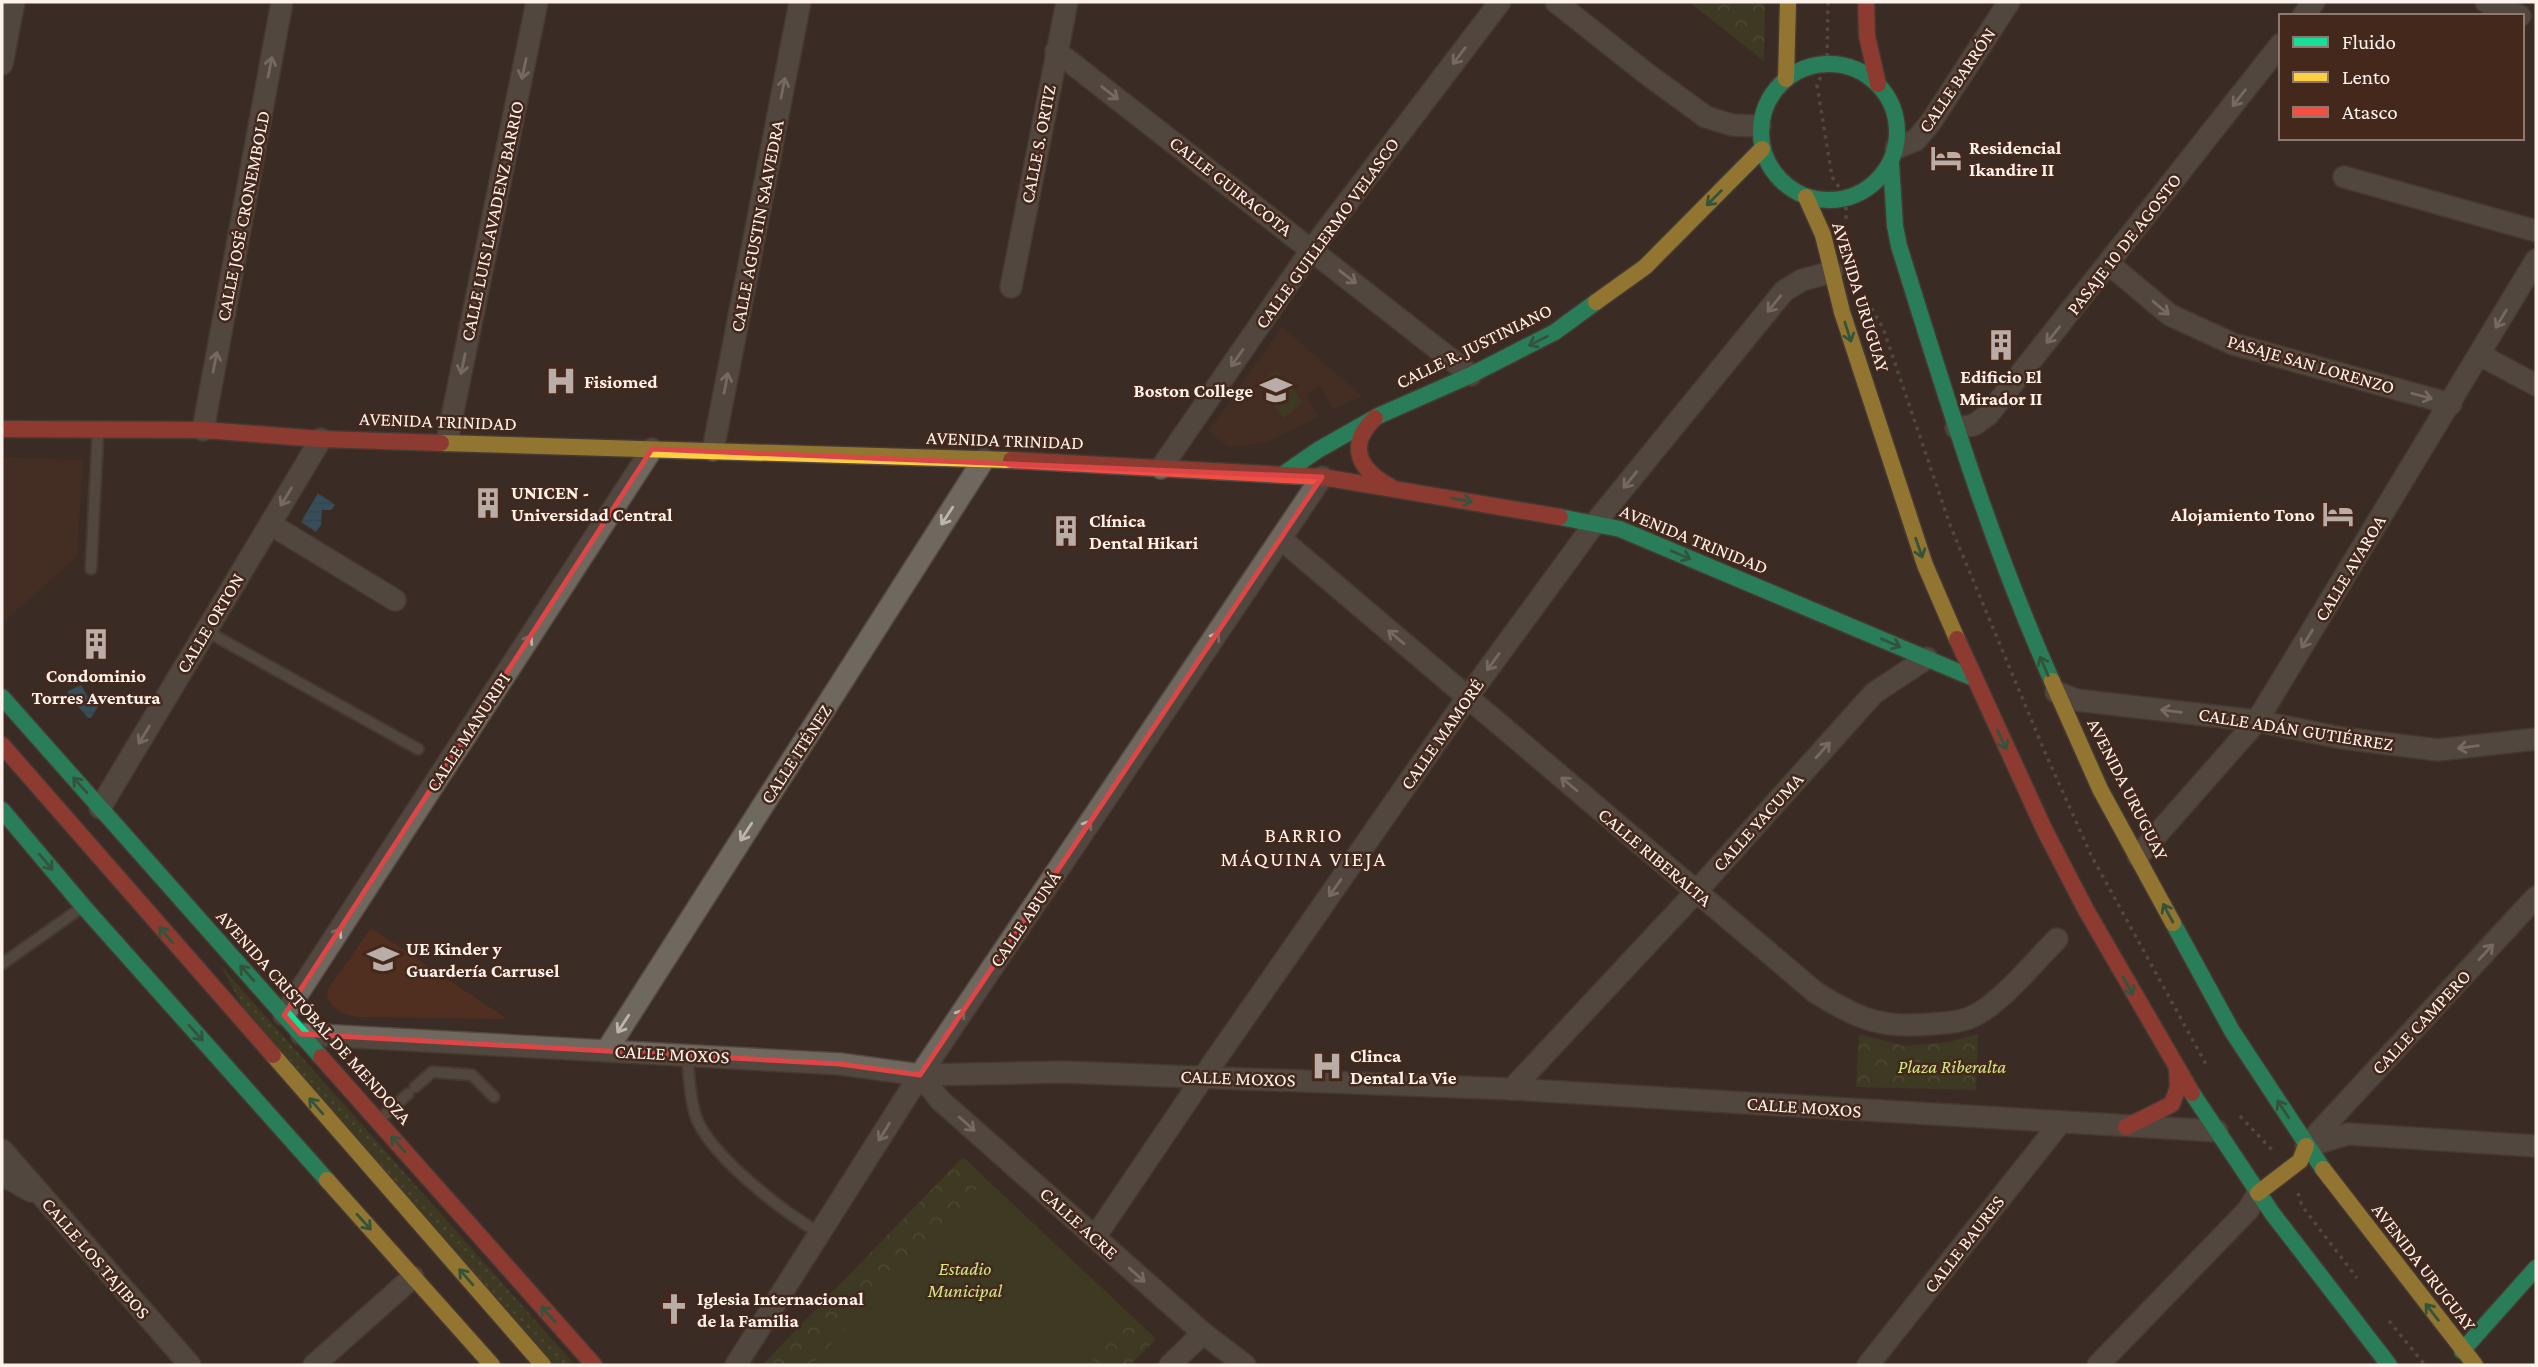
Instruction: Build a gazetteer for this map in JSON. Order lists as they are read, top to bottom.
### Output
{
  "streets": {
    "main road": [
      "AVENIDA URUGUAY",
      "CALLE R. JUSTINIANO",
      "AVENIDA TRINIDAD",
      "AVENIDA CRISTÓBAL DE MENDOZA"
    ],
    "street": [
      "CALLE BARRÓN",
      "CALLE S. ORTIZ",
      "CALLE GUIRACOTA",
      "CALLE JOSÉ CRONEMBOLD",
      "CALLE LUIS LAVADENZ BARRIO",
      "CALLE AGUSTIN SAAVEDRA",
      "CALLE GUILLERMO VELASCO",
      "PASAJE 10 DE AGOSTO",
      "PASAJE SAN LORENZO",
      "CALLE AVAROA",
      "CALLE ORTON",
      "CALLE ADÁN GUTIÉRREZ",
      "CALLE MANURIPI",
      "CALLE MAMORÉ",
      "CALLE ITÉNEZ",
      "CALLE YACUMA",
      "CALLE RIBERALTA",
      "CALLE ABUNÁ",
      "CALLE CAMPERO",
      "CALLE MOXOS",
      "CALLE ACRE",
      "CALLE BAURES",
      "CALLE LOS TAJIBOS"
    ]
  },
  "crossings": [
    ["CALLE BARRÓN", "AVENIDA URUGUAY"],
    ["CALLE S. ORTIZ", "CALLE GUIRACOTA"],
    ["CALLE GUIRACOTA", "CALLE GUILLERMO VELASCO"],
    ["CALLE GUIRACOTA", "CALLE R. JUSTINIANO"],
    ["CALLE JOSÉ CRONEMBOLD", "AVENIDA TRINIDAD"],
    ["CALLE LUIS LAVADENZ BARRIO", "AVENIDA TRINIDAD"],
    ["CALLE AGUSTIN SAAVEDRA", "AVENIDA TRINIDAD"],
    ["CALLE GUILLERMO VELASCO", "AVENIDA TRINIDAD"],
    ["PASAJE 10 DE AGOSTO", "AVENIDA URUGUAY"],
    ["PASAJE 10 DE AGOSTO", "PASAJE SAN LORENZO"],
    ["AVENIDA URUGUAY", "AVENIDA TRINIDAD"],
    ["AVENIDA URUGUAY", "CALLE AVAROA"],
    ["AVENIDA URUGUAY", "CALLE ADÁN GUTIÉRREZ"],
    ["AVENIDA URUGUAY", "CALLE MAMORÉ"],
    ["AVENIDA URUGUAY", "CALLE CAMPERO"],
    ["AVENIDA URUGUAY", "CALLE MOXOS"],
    ["CALLE R. JUSTINIANO", "AVENIDA TRINIDAD"],
    ["PASAJE SAN LORENZO", "CALLE AVAROA"],
    ["AVENIDA TRINIDAD", "CALLE ORTON"],
    ["AVENIDA TRINIDAD", "CALLE MANURIPI"],
    ["AVENIDA TRINIDAD", "CALLE MAMORÉ"],
    ["AVENIDA TRINIDAD", "CALLE ITÉNEZ"],
    ["AVENIDA TRINIDAD", "CALLE YACUMA"],
    ["AVENIDA TRINIDAD", "CALLE ABUNÁ"],
    ["CALLE AVAROA", "CALLE ADÁN GUTIÉRREZ"],
    ["CALLE ORTON", "AVENIDA CRISTÓBAL DE MENDOZA"],
    ["CALLE MANURIPI", "AVENIDA CRISTÓBAL DE MENDOZA"],
    ["CALLE MAMORÉ", "CALLE RIBERALTA"],
    ["CALLE MAMORÉ", "CALLE MOXOS"],
    ["CALLE MAMORÉ", "CALLE ACRE"],
    ["CALLE ITÉNEZ", "CALLE MOXOS"],
    ["CALLE YACUMA", "CALLE RIBERALTA"],
    ["CALLE YACUMA", "CALLE MOXOS"],
    ["CALLE RIBERALTA", "CALLE ABUNÁ"],
    ["CALLE ABUNÁ", "CALLE MOXOS"],
    ["CALLE ABUNÁ", "CALLE ACRE"],
    ["AVENIDA CRISTÓBAL DE MENDOZA", "CALLE MOXOS"],
    ["CALLE MOXOS", "CALLE ACRE"],
    ["CALLE MOXOS", "CALLE BAURES"]
  ],
  "one_way": [
    "CALLE GUIRACOTA",
    "CALLE JOSÉ CRONEMBOLD",
    "CALLE LUIS LAVADENZ BARRIO",
    "CALLE AGUSTIN SAAVEDRA",
    "CALLE GUILLERMO VELASCO",
    "PASAJE 10 DE AGOSTO",
    "CALLE R. JUSTINIANO",
    "PASAJE SAN LORENZO",
    "CALLE AVAROA",
    "CALLE ORTON",
    "CALLE ADÁN GUTIÉRREZ",
    "CALLE MANURIPI",
    "CALLE MAMORÉ",
    "CALLE ITÉNEZ",
    "CALLE YACUMA",
    "CALLE RIBERALTA",
    "CALLE CAMPERO",
    "CALLE ACRE"
  ],
  "districts": ["BARRIO MÁQUINA VIEJA"],
  "parks": ["Plaza Riberalta", "Estadio Municipal"],
  "places": {
    "hotel": ["Residencial Ikandire II", "Alojamiento Tono"],
    "building": [
      "Edificio El Mirador II",
      "UNICEN - Universidad Central",
      "Clínica Dental Hikari",
      "Condominio Torres Aventura"
    ],
    "hospital": ["Fisiomed", "Clinca Dental La Vie"],
    "school or university": ["Boston College", "UE Kinder y Guardería Carrusel"],
    "church": ["Iglesia Internacional de la Familia"]
  },
  "legend": ["Fluido", "Lento", "Atasco"]
}
